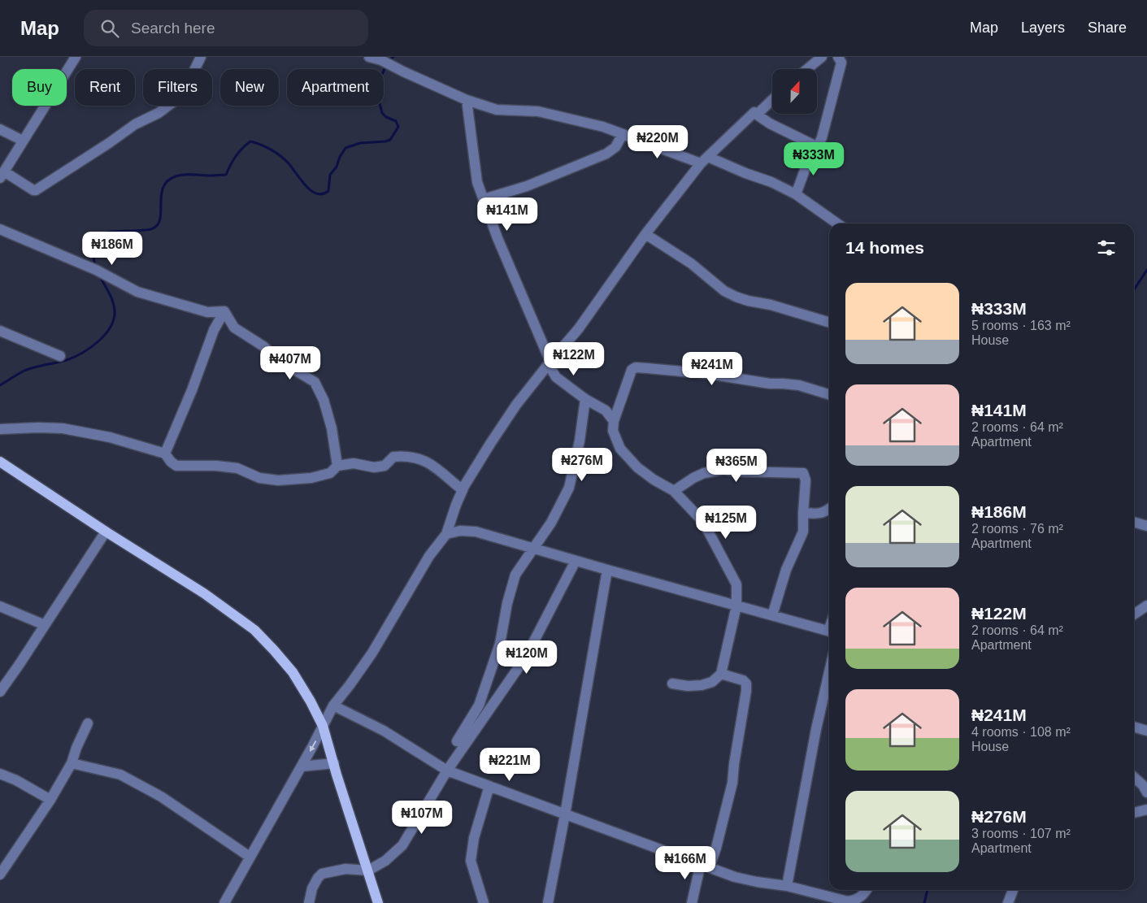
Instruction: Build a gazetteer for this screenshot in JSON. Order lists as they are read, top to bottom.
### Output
{
  "north": "top",
  "page": {
    "header": "Map",
    "search": "Search here",
    "nav": ["Map", "Layers", "Share"],
    "chip": [
      "Buy",
      "Rent",
      "Filters",
      "New",
      "Apartment"
    ],
    "price": [
      "₦220M",
      "₦333M",
      "₦141M",
      "₦186M",
      "₦122M",
      "₦407M",
      "₦241M",
      "₦276M",
      "₦365M",
      "₦125M",
      "₦120M",
      "₦221M",
      "₦107M",
      "₦166M"
    ],
    "heading": "14 homes",
    "list": [
      {
        "name": "₦333M",
        "note": "5 rooms · 163 m² · House"
      },
      {
        "name": "₦141M",
        "note": "2 rooms · 64 m² · Apartment"
      },
      {
        "name": "₦186M",
        "note": "2 rooms · 76 m² · Apartment"
      },
      {
        "name": "₦122M",
        "note": "2 rooms · 64 m² · Apartment"
      },
      {
        "name": "₦241M",
        "note": "4 rooms · 108 m² · House"
      },
      {
        "name": "₦276M",
        "note": "3 rooms · 107 m² · Apartment"
      }
    ]
  }
}
